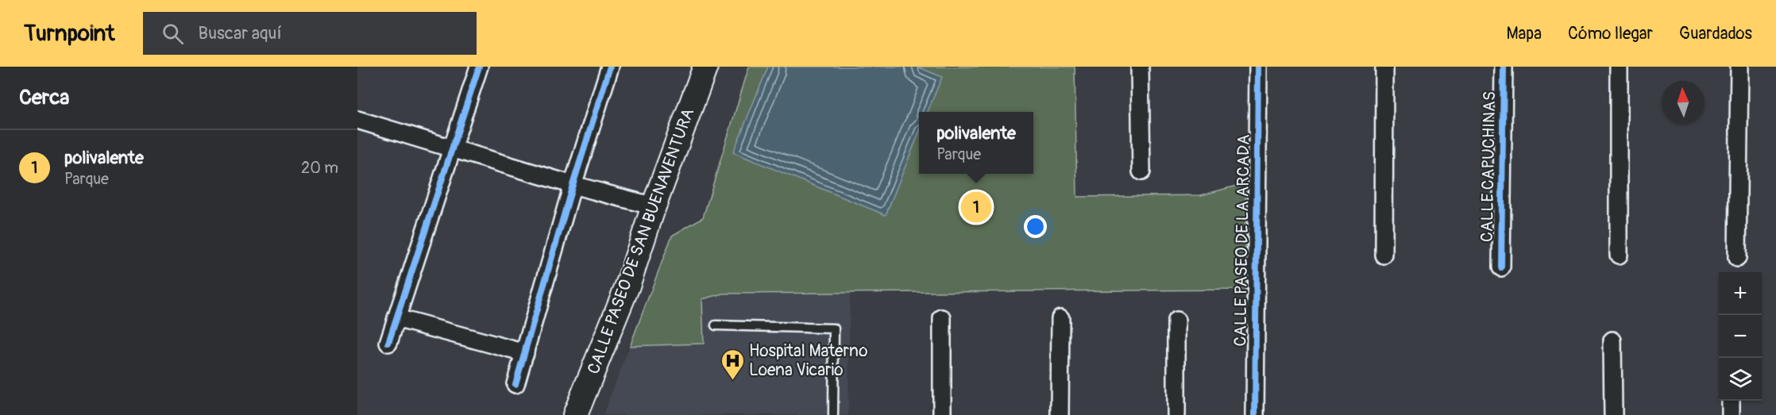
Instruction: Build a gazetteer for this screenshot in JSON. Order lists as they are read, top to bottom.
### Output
{
  "streets": {
    "main road": ["CALLE PASEO DE SAN BUENAVENTURA"],
    "street": ["CALLE CAPUCHINAS", "CALLE PASEO DE LA ARCADA"]
  },
  "places": {
    "hospital": ["Hospital Materno Loena Vicario"]
  },
  "north": "top",
  "page": {
    "header": "Turnpoint",
    "search": "Buscar aquí",
    "nav": ["Mapa", "Cómo llegar", "Guardados"],
    "heading": "Cerca",
    "popup": ["polivalente", "Parque"],
    "list": [
      {
        "mark": "1",
        "name": "polivalente",
        "note": "Parque",
        "value": "20 m"
      }
    ],
    "pins": "1",
    "map_buttons": ["+", "−"]
  }
}
